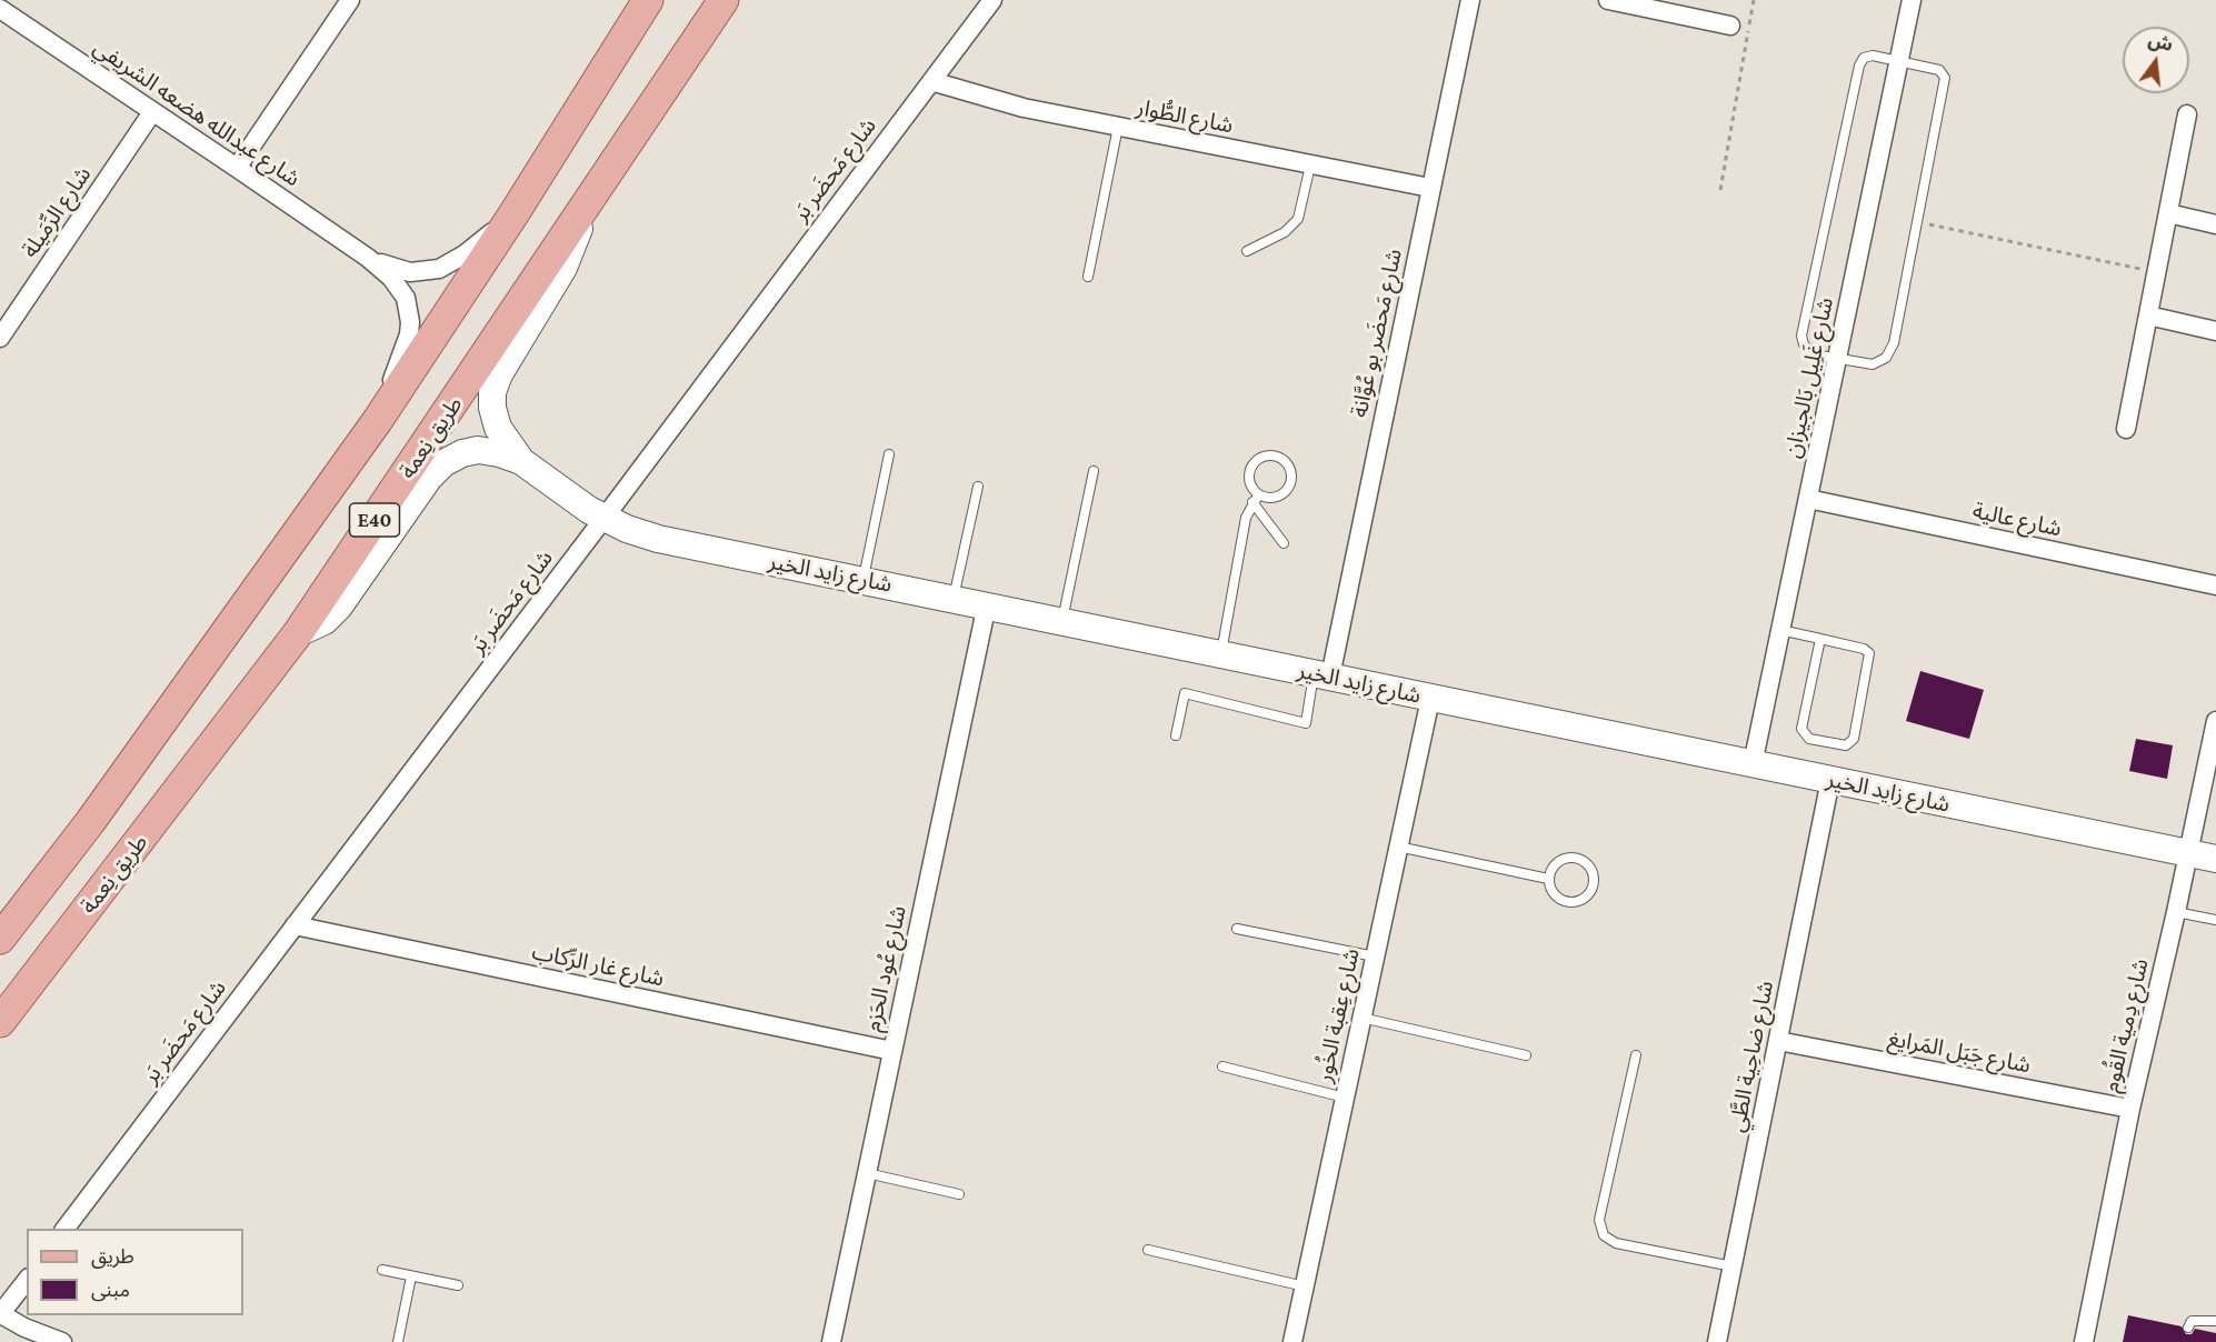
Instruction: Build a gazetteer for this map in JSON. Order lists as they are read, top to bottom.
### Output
{
  "streets": {
    "main road": ["طريق نِعمة", "E40"],
    "street": [
      "شارع عبدالله هضعه الشريفي",
      "شارع الطُّوار",
      "شارع مَحضَر بَر",
      "شارع الرِّمَيلة",
      "شارع مَحضَر بو عُوَّانة",
      "شارع غَلِيل بَالجيزان",
      "شارع عالية",
      "شارع زايد الخير",
      "شارع غار الرِّكاب",
      "شارع عُود الحَزم",
      "شارع عِقبة الخُور",
      "شارع دِمية القُوم",
      "شارع جَبَل المَرايغ",
      "شارع ضاحِية الطَّي"
    ]
  },
  "crossings": [
    ["شارع عبدالله هضعه الشريفي", "شارع الرِّمَيلة"],
    ["شارع عبدالله هضعه الشريفي", "E40"],
    ["شارع الطُّوار", "شارع مَحضَر بَر"],
    ["شارع الطُّوار", "شارع مَحضَر بو عُوَّانة"],
    ["شارع مَحضَر بَر", "شارع زايد الخير"],
    ["شارع مَحضَر بَر", "شارع غار الرِّكاب"],
    ["شارع مَحضَر بو عُوَّانة", "شارع زايد الخير"],
    ["شارع غَلِيل بَالجيزان", "شارع عالية"],
    ["شارع غَلِيل بَالجيزان", "شارع زايد الخير"],
    ["شارع زايد الخير", "شارع عُود الحَزم"],
    ["شارع زايد الخير", "شارع عِقبة الخُور"],
    ["شارع زايد الخير", "شارع دِمية القُوم"],
    ["شارع زايد الخير", "شارع ضاحِية الطَّي"],
    ["شارع غار الرِّكاب", "شارع عُود الحَزم"],
    ["شارع دِمية القُوم", "شارع جَبَل المَرايغ"],
    ["شارع جَبَل المَرايغ", "شارع ضاحِية الطَّي"]
  ],
  "legend": ["طريق", "مبنى"],
  "north": "top"
}
